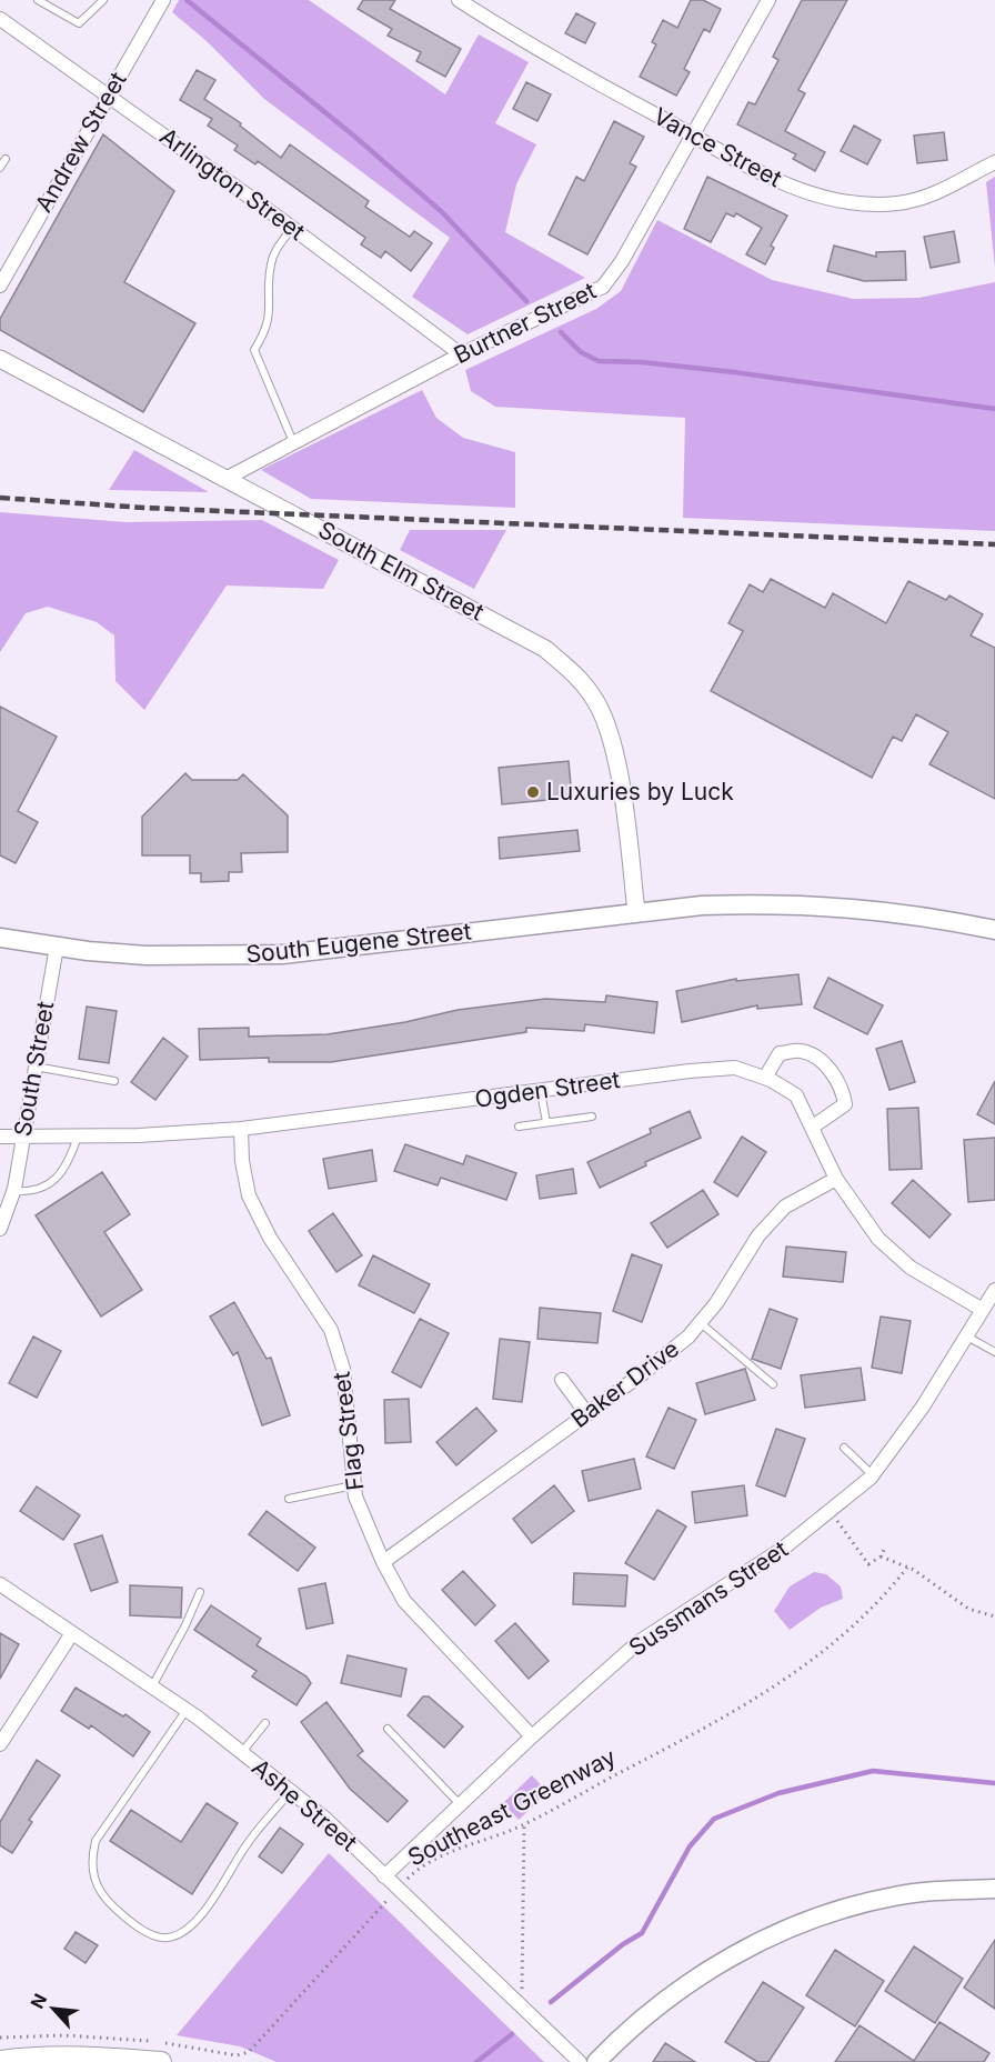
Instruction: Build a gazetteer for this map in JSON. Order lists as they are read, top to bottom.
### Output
{
  "streets": {
    "main road": ["South Eugene Street"],
    "street": [
      "Andrew Street",
      "Vance Street",
      "Arlington Street",
      "Burtner Street",
      "South Elm Street",
      "South Street",
      "Ogden Street",
      "Baker Drive",
      "Flag Street",
      "Sussmans Street",
      "Ashe Street"
    ],
    "path": ["Southeast Greenway"]
  },
  "crossings": [
    ["Andrew Street", "Arlington Street"],
    ["Vance Street", "Burtner Street"],
    ["Arlington Street", "Burtner Street"],
    ["Burtner Street", "South Elm Street"],
    ["South Elm Street", "South Eugene Street"],
    ["South Eugene Street", "South Street"],
    ["South Street", "Ogden Street"],
    ["Ogden Street", "Baker Drive"],
    ["Ogden Street", "Flag Street"],
    ["Ogden Street", "Sussmans Street"],
    ["Baker Drive", "Flag Street"],
    ["Flag Street", "Sussmans Street"],
    ["Sussmans Street", "Ashe Street"],
    ["Ashe Street", "Southeast Greenway"]
  ],
  "places": ["Luxuries by Luck"],
  "north": "top left"
}
